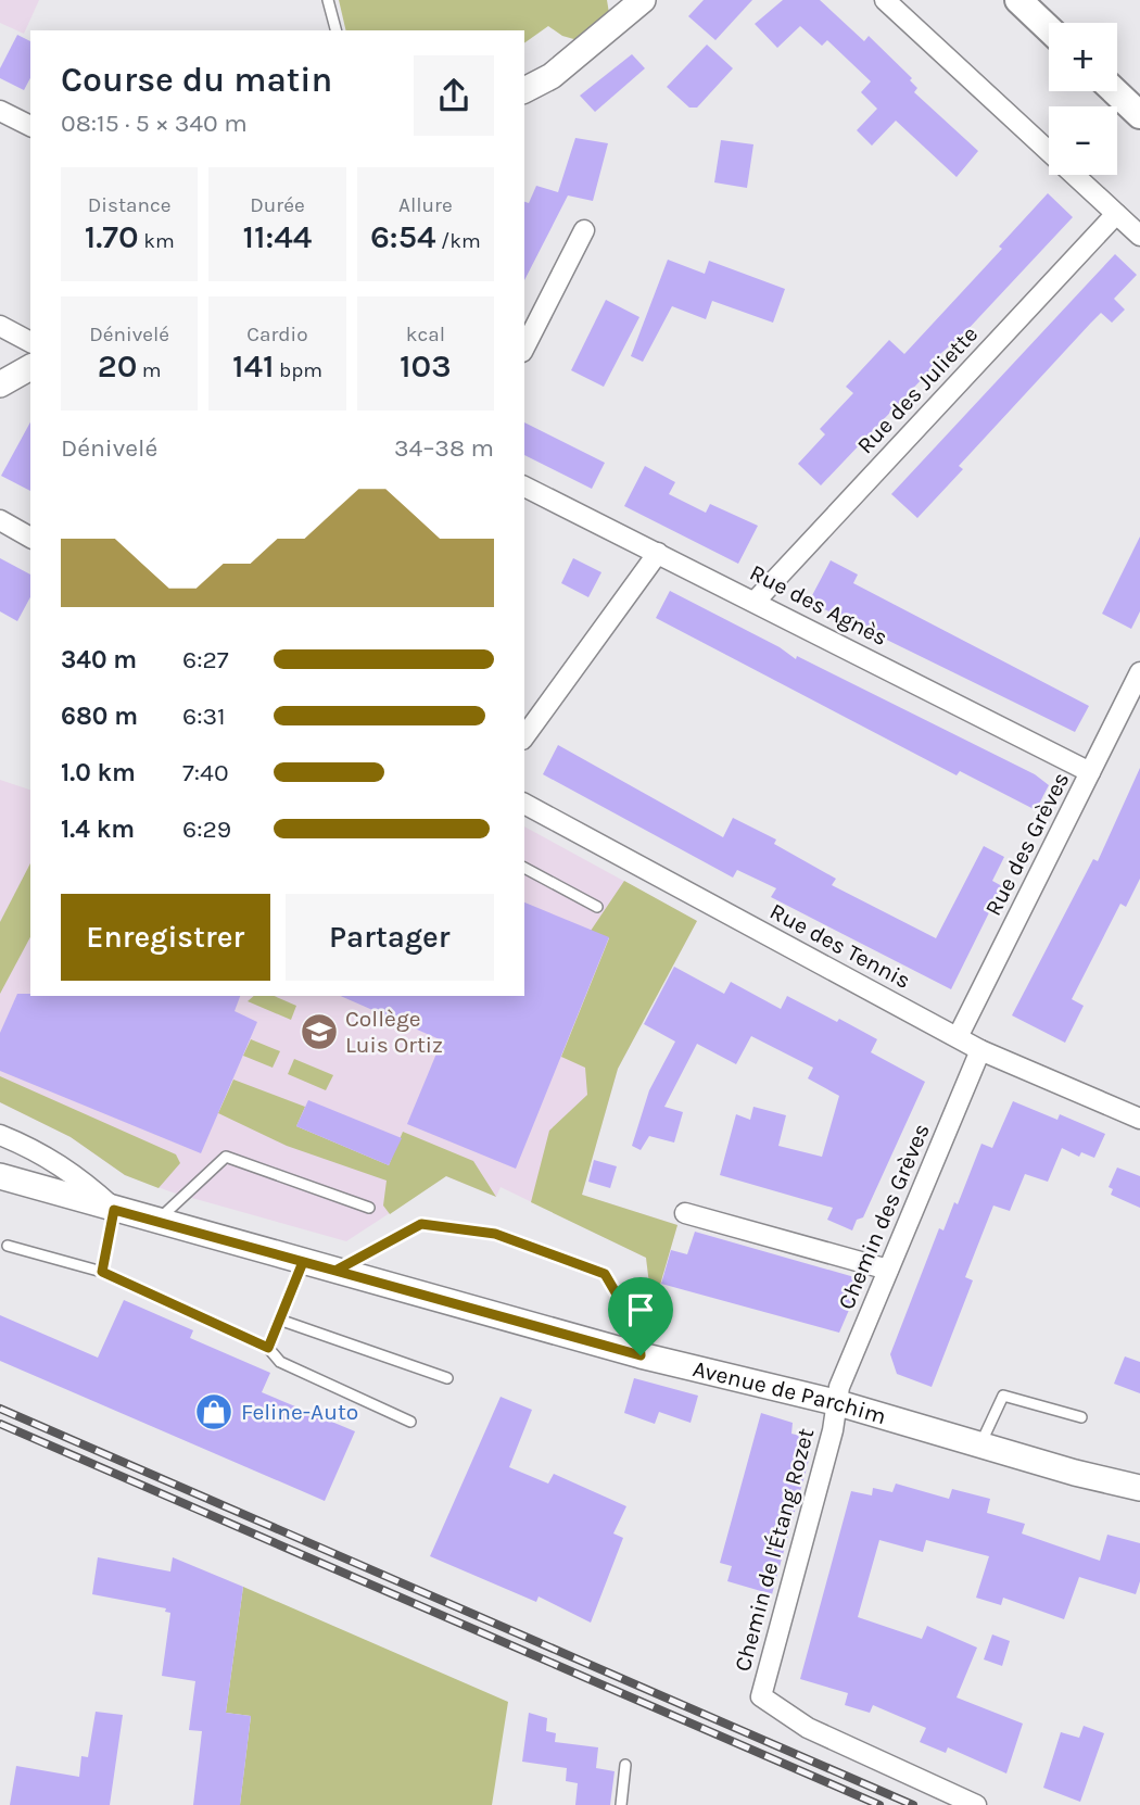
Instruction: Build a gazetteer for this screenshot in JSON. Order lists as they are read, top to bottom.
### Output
{
  "streets": {
    "street": [
      "Rue des Juliette",
      "Rue des Agnès",
      "Rue des Grèves",
      "Rue des Tennis",
      "Chemin des Grèves",
      "Avenue de Parchim",
      "Chemin de l'Étang Rozet"
    ]
  },
  "crossings": [
    ["Rue des Juliette", "Rue des Agnès"],
    ["Rue des Agnès", "Rue des Grèves"],
    ["Rue des Grèves", "Rue des Tennis"],
    ["Rue des Tennis", "Chemin des Grèves"],
    ["Chemin des Grèves", "Avenue de Parchim"],
    ["Chemin des Grèves", "Chemin de l'Étang Rozet"],
    ["Avenue de Parchim", "Chemin de l'Étang Rozet"]
  ],
  "places": {
    "school or university": ["Collège Luis Ortiz"],
    "shop": ["Feline-Auto"]
  },
  "page": {
    "map_buttons": ["+", "−"],
    "heading": ["Course du matin", "08:15 · 5 × 340 m"],
    "stats": [
      ["Distance", "1.70 km"],
      ["Durée", "11:44"],
      ["Allure", "6:54 /km"],
      ["Dénivelé", "20 m"],
      ["Cardio", "141 bpm"],
      ["kcal", "103"]
    ],
    "chart": ["Dénivelé", "34–38 m"],
    "list": [
      {
        "name": "340 m",
        "note": "6:27"
      },
      {
        "name": "680 m",
        "note": "6:31"
      },
      {
        "name": "1.0 km",
        "note": "7:40"
      },
      {
        "name": "1.4 km",
        "note": "6:29"
      }
    ],
    "buttons": ["Enregistrer", "Partager"]
  }
}
